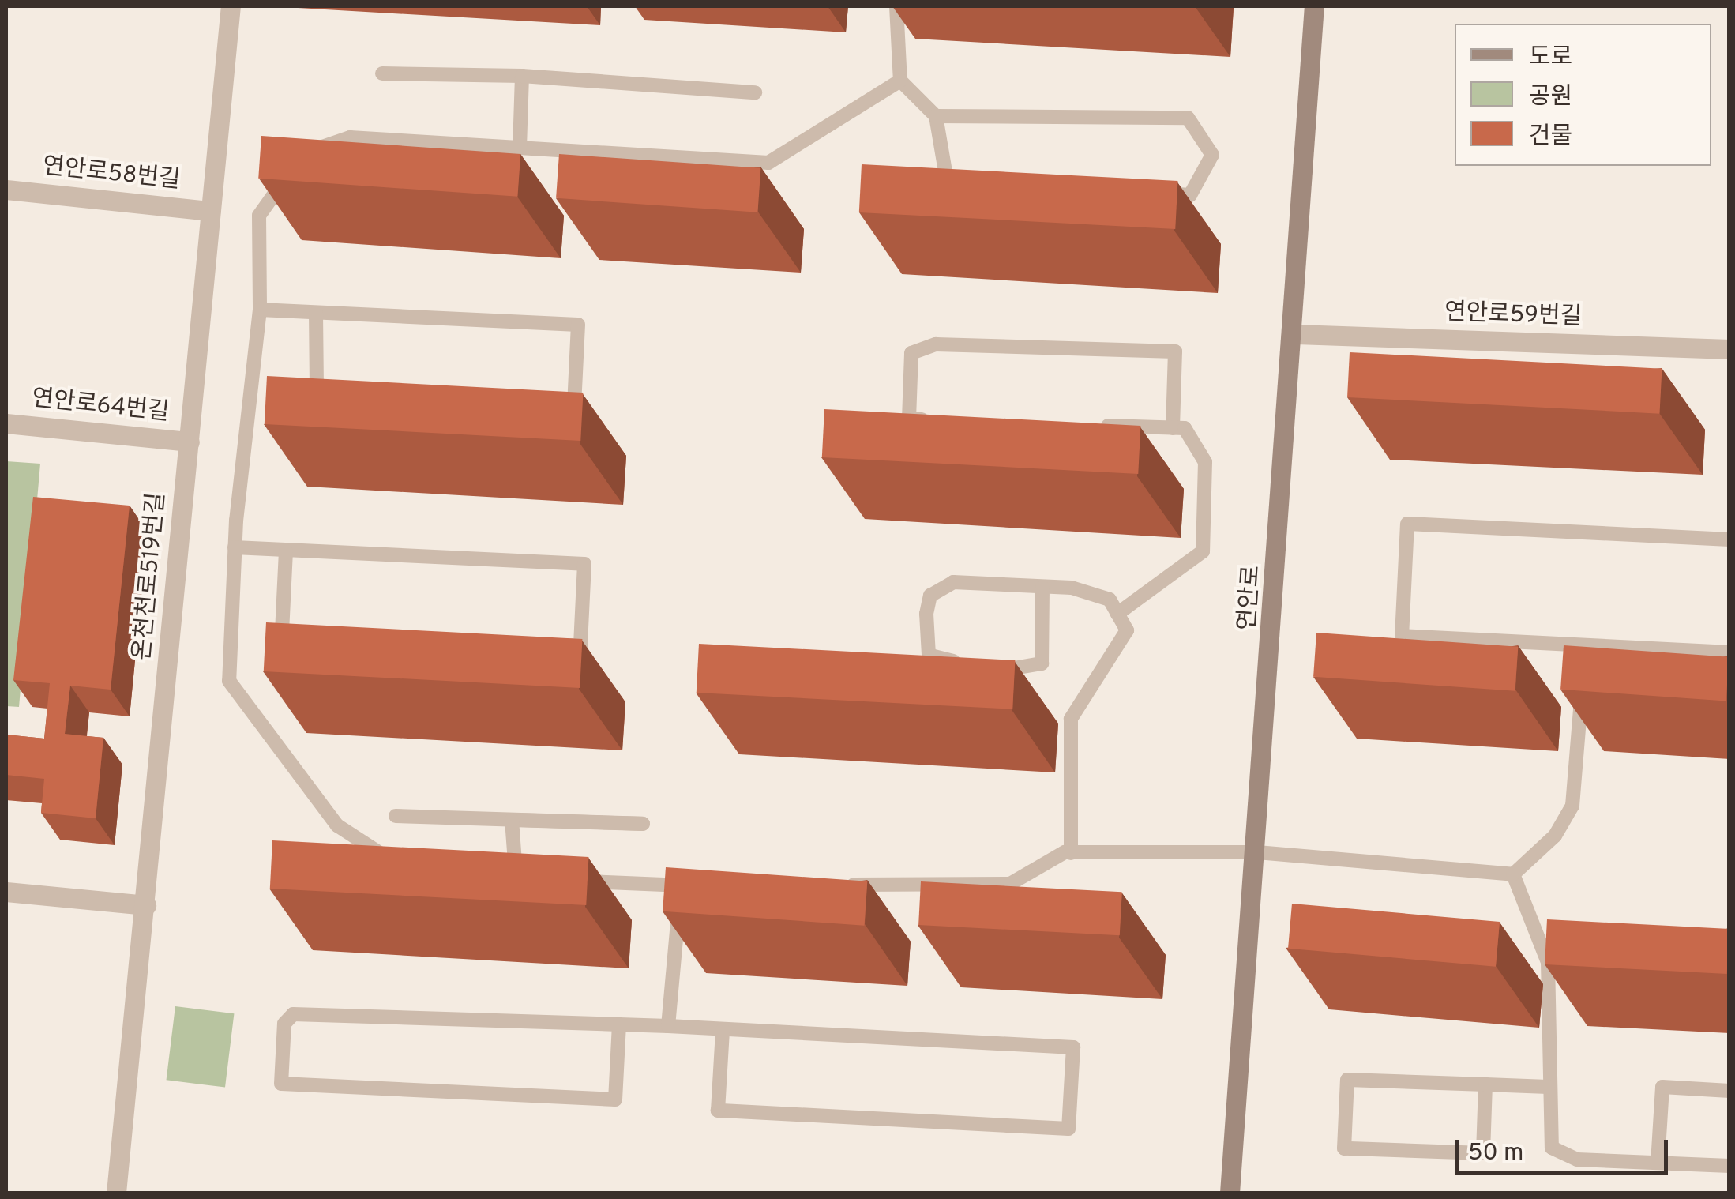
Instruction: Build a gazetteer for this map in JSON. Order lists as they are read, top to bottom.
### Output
{
  "streets": {
    "main road": ["연안로"],
    "street": [
      "연안로58번길",
      "연안로59번길",
      "연안로64번길",
      "온천천로519번길"
    ]
  },
  "crossings": [
    ["연안로58번길", "온천천로519번길"],
    ["연안로59번길", "연안로"],
    ["연안로64번길", "온천천로519번길"]
  ],
  "legend": ["도로", "공원", "건물"],
  "scale_bar": "50 m"
}
